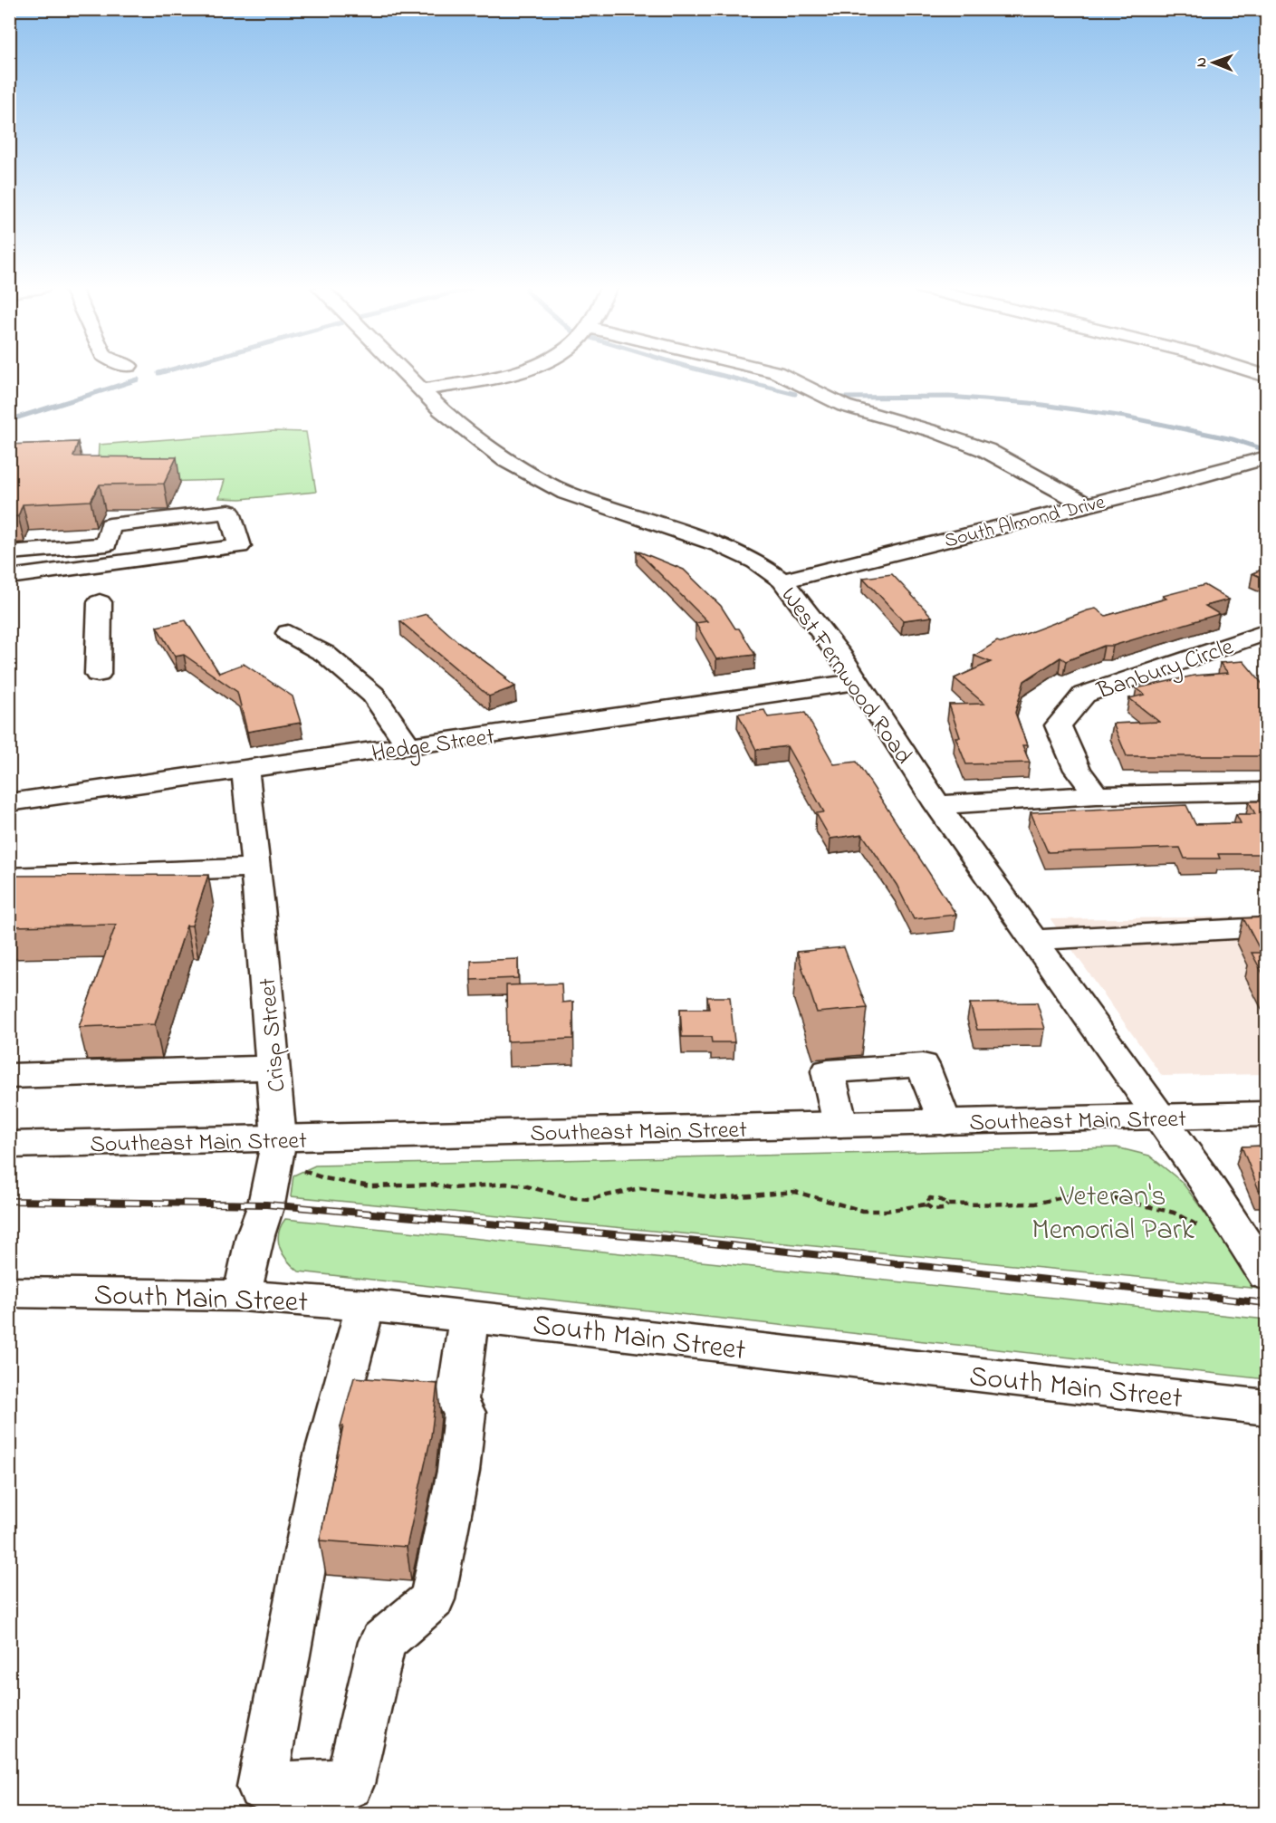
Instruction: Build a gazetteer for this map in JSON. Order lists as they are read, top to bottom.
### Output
{
  "streets": {
    "street": [
      "South Almond Drive",
      "Banbury Circle",
      "West Fernwood Road",
      "Hedge Street",
      "Crisp Street",
      "Southeast Main Street",
      "South Main Street"
    ]
  },
  "crossings": [
    ["South Almond Drive", "West Fernwood Road"],
    ["West Fernwood Road", "Hedge Street"],
    ["West Fernwood Road", "Southeast Main Street"],
    ["Hedge Street", "Crisp Street"],
    ["Crisp Street", "Southeast Main Street"],
    ["Crisp Street", "South Main Street"]
  ],
  "parks": ["Veteran's Memorial Park"],
  "north": "left"
}
